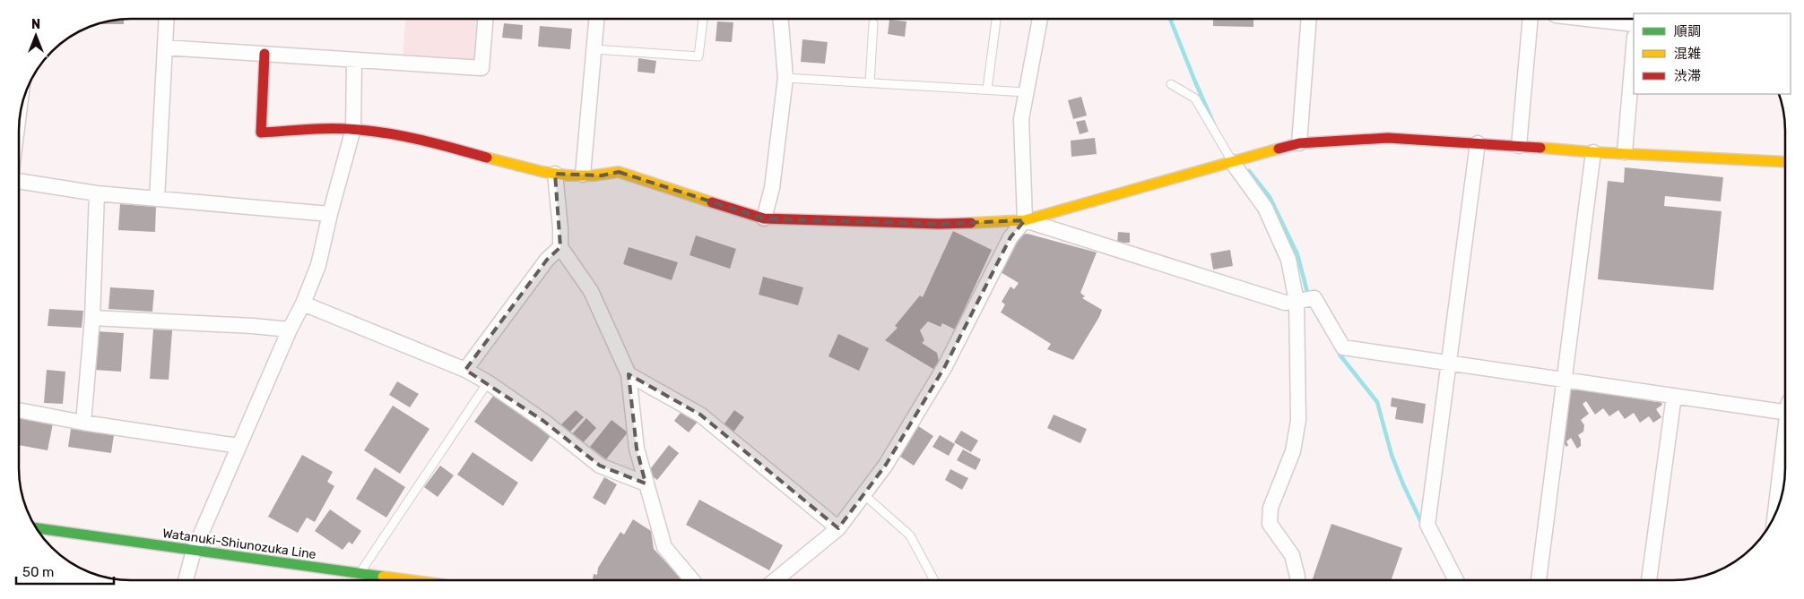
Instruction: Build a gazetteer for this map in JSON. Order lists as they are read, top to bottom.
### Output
{
  "streets": {
    "street": ["Watanuki-Shiunozuka Line"]
  },
  "legend": ["順調", "混雑", "渋滞"],
  "scale_bar": "50 m",
  "north": "top"
}
